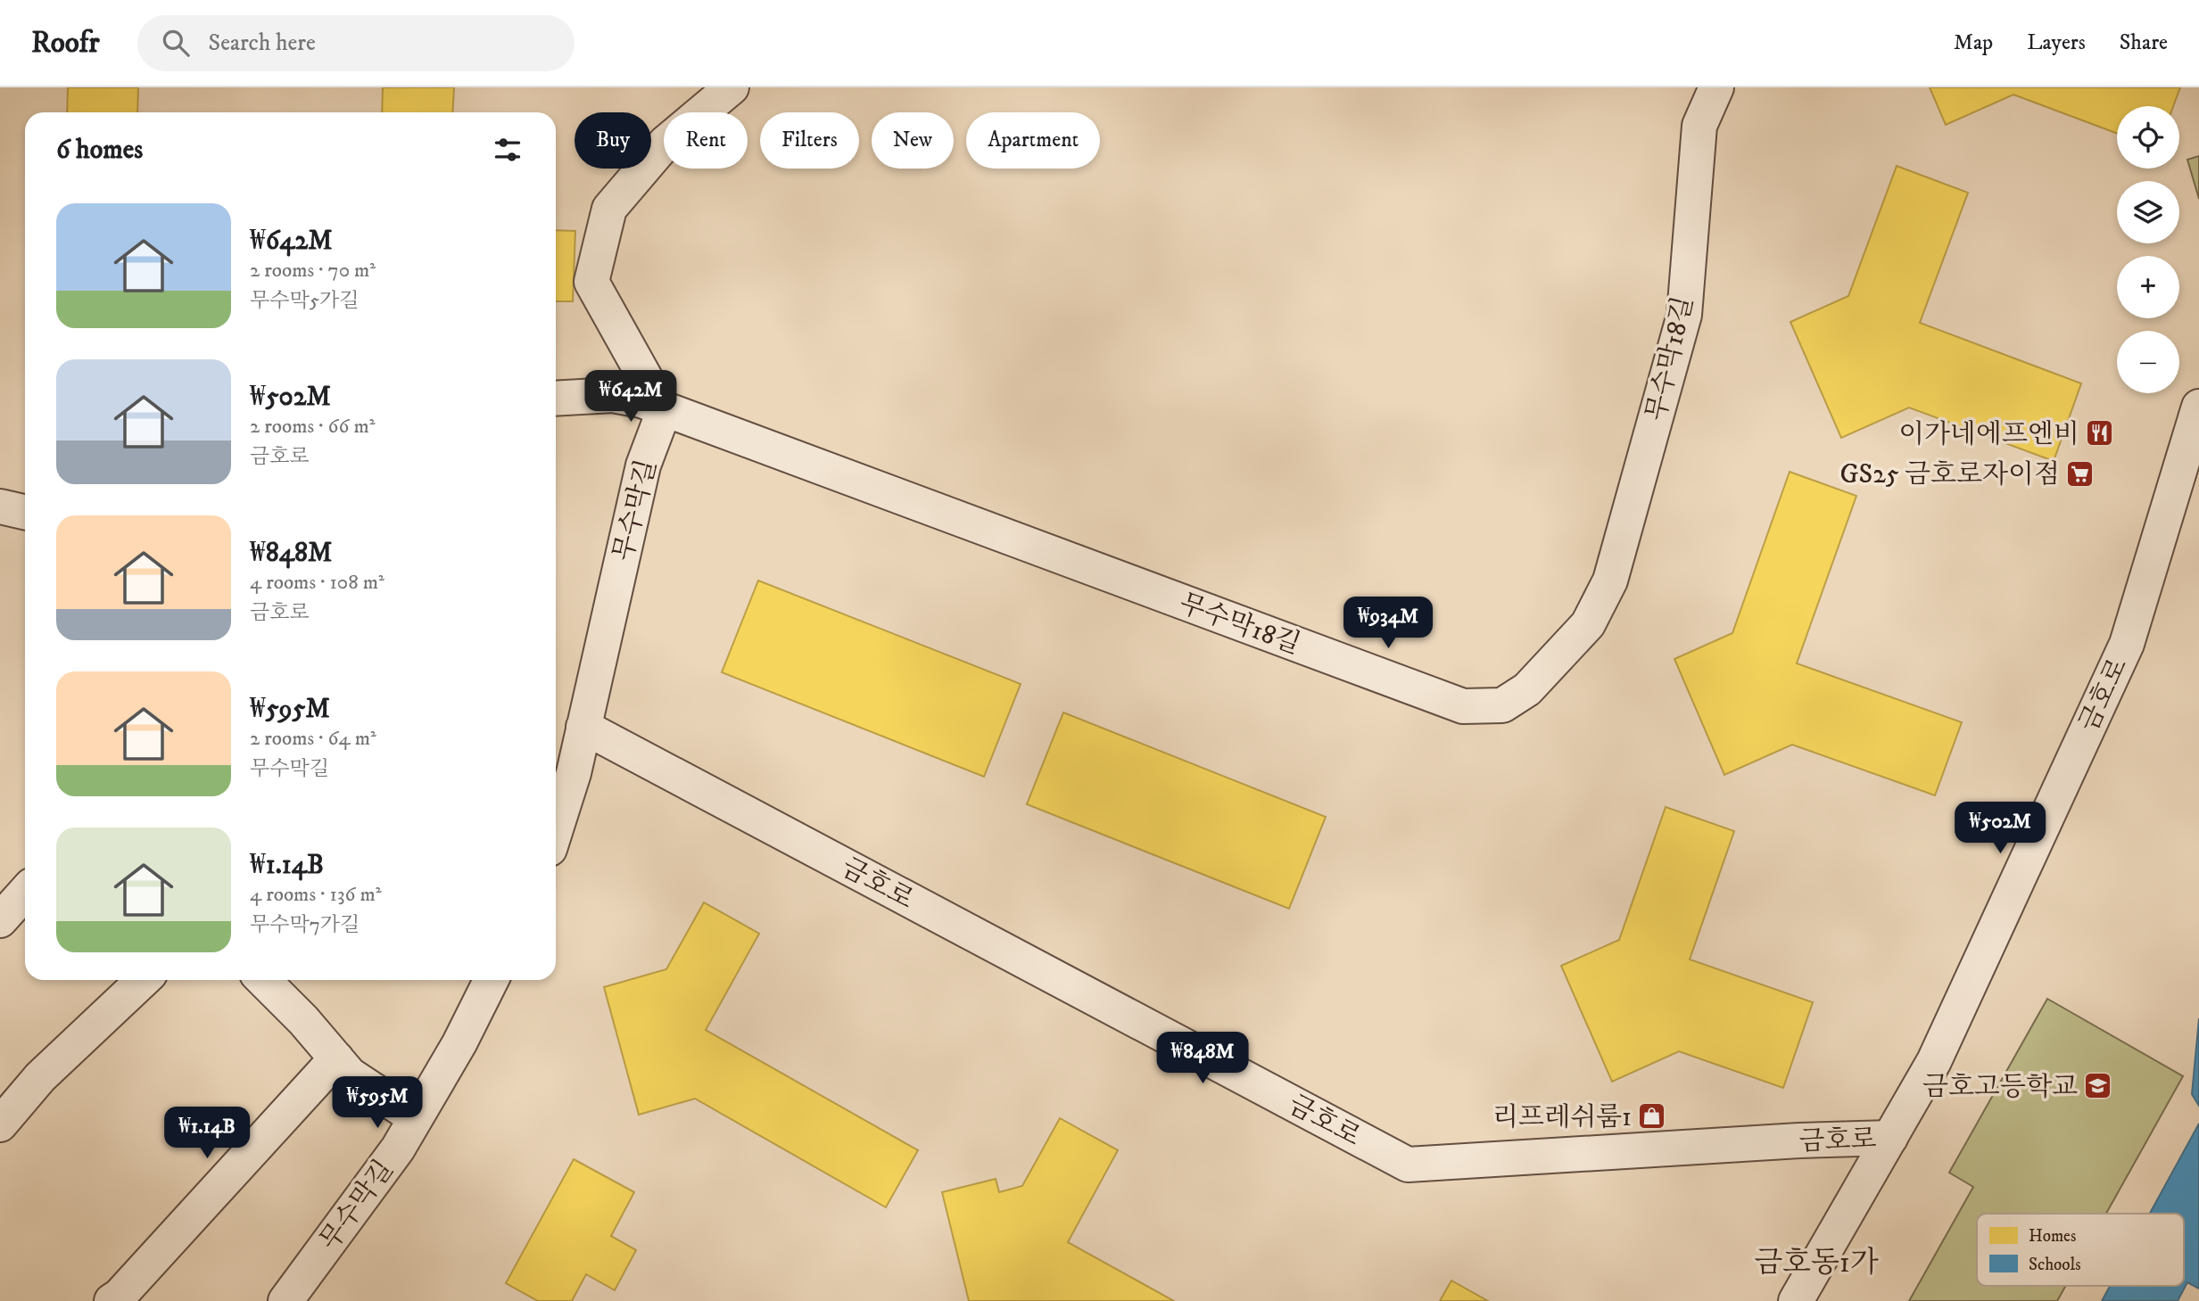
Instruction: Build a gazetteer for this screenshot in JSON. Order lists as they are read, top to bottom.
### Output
{
  "streets": {
    "street": ["무수막18길", "무수막길", "금호로"]
  },
  "crossings": [
    ["무수막18길", "무수막길"],
    ["무수막길", "금호로"]
  ],
  "districts": ["금호동1가"],
  "places": {
    "restaurant": ["이가네에프엔비"],
    "supermarket": ["GS25 금호로자이점"],
    "school or university": ["금호고등학교"],
    "shop": ["리프레쉬룸1"]
  },
  "legend": ["Homes", "Schools"],
  "page": {
    "header": "Roofr",
    "search": "Search here",
    "nav": ["Map", "Layers", "Share"],
    "map_buttons": ["+", "−"],
    "chip": [
      "Buy",
      "Rent",
      "Filters",
      "New",
      "Apartment"
    ],
    "heading": "6 homes",
    "list": [
      {
        "name": "₩642M",
        "note": "2 rooms · 70 m² · 무수막5가길"
      },
      {
        "name": "₩502M",
        "note": "2 rooms · 66 m² · 금호로"
      },
      {
        "name": "₩848M",
        "note": "4 rooms · 108 m² · 금호로"
      },
      {
        "name": "₩595M",
        "note": "2 rooms · 64 m² · 무수막길"
      },
      {
        "name": "₩1.14B",
        "note": "4 rooms · 136 m² · 무수막7가길"
      }
    ],
    "price": [
      "₩642M",
      "₩934M",
      "₩502M",
      "₩848M",
      "₩595M",
      "₩1.14B"
    ]
  }
}
